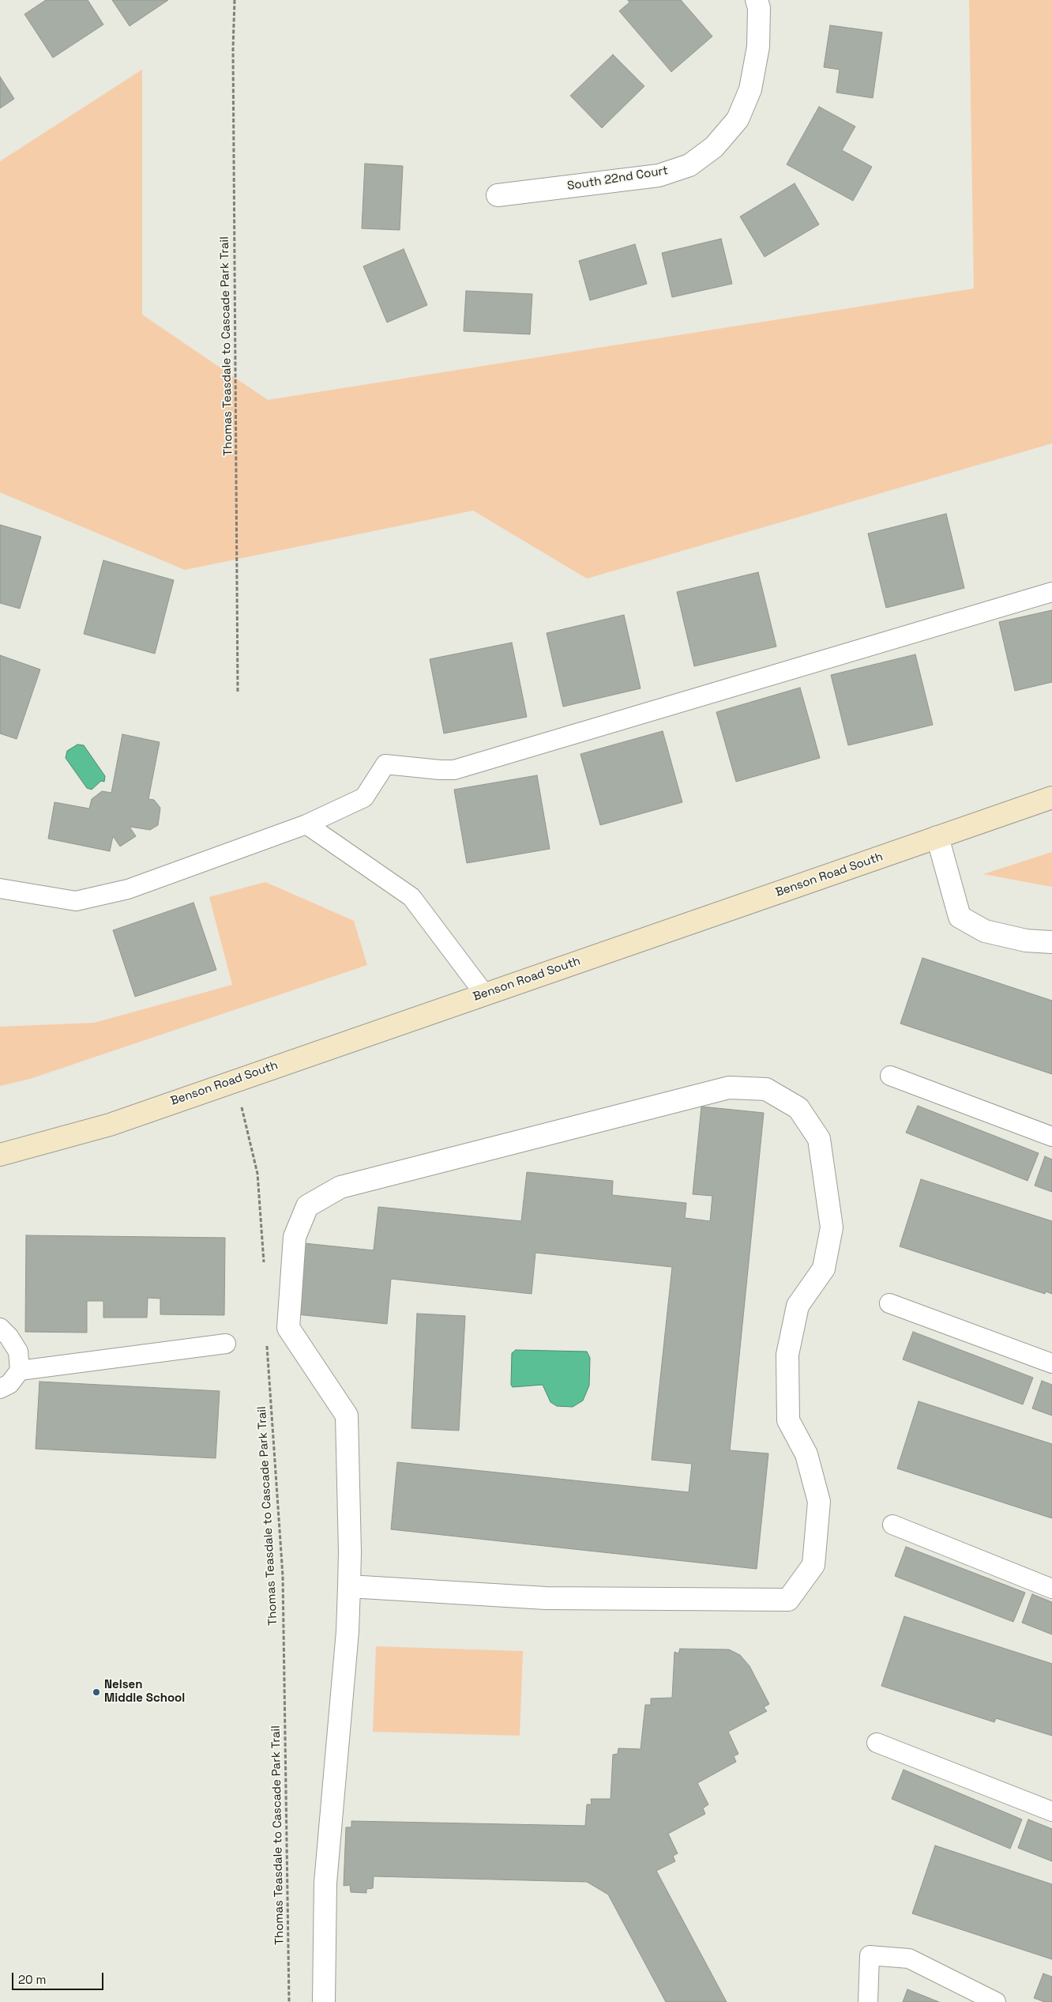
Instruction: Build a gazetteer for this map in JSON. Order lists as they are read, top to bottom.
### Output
{
  "streets": {
    "street": ["South 22nd Court", "Benson Road South"],
    "path": ["Thomas Teasdale to Cascade Park Trail"]
  },
  "places": ["Nelsen Middle School"],
  "scale_bar": "20 m"
}
